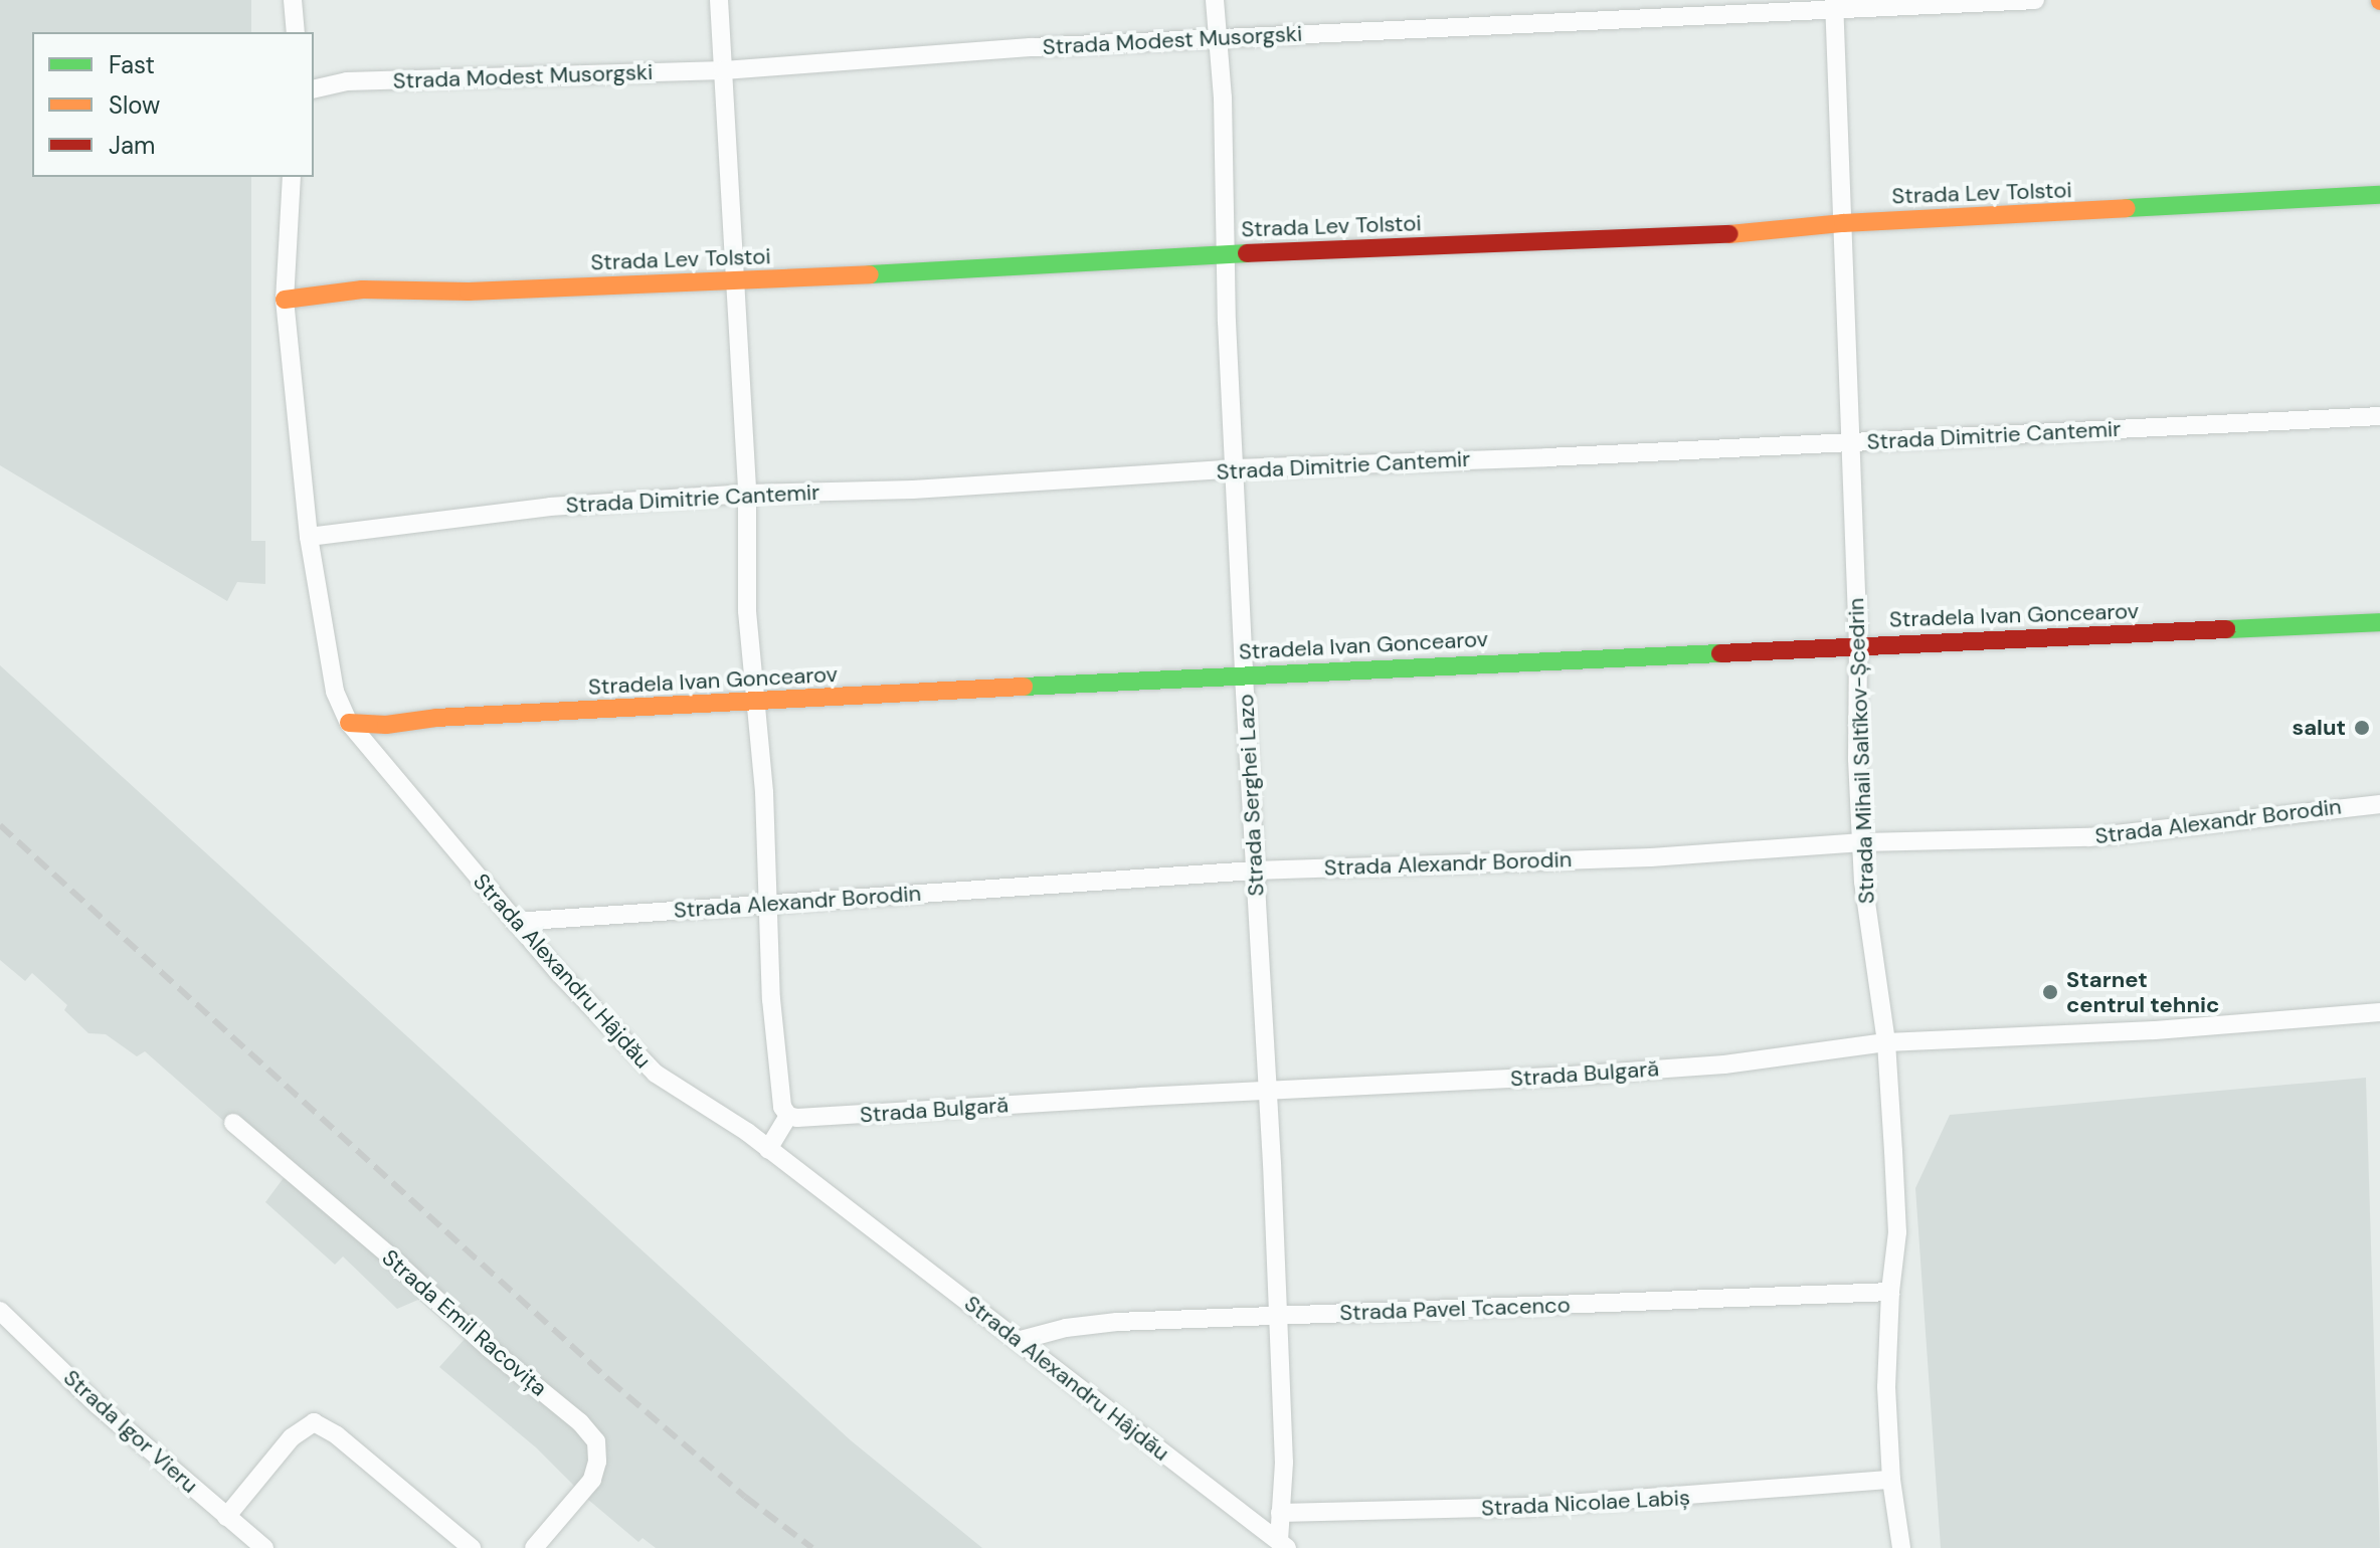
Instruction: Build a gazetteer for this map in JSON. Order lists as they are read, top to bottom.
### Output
{
  "streets": {
    "street": [
      "Strada Modest Musorgski",
      "Strada Lev Tolstoi",
      "Strada Dimitrie Cantemir",
      "Stradela Ivan Goncearov",
      "Strada Mihail Saltîkov-Șcedrin",
      "Strada Serghei Lazo",
      "Strada Alexandr Borodin",
      "Strada Alexandru Hâjdău",
      "Strada Bulgară",
      "Strada Pavel Tcacenco",
      "Strada Emil Racovița",
      "Strada Igor Vieru",
      "Strada Nicolae Labiș"
    ]
  },
  "crossings": [
    ["Strada Modest Musorgski", "Strada Mihail Saltîkov-Șcedrin"],
    ["Strada Modest Musorgski", "Strada Serghei Lazo"],
    ["Strada Lev Tolstoi", "Strada Mihail Saltîkov-Șcedrin"],
    ["Strada Lev Tolstoi", "Strada Serghei Lazo"],
    ["Strada Lev Tolstoi", "Strada Alexandru Hâjdău"],
    ["Strada Dimitrie Cantemir", "Strada Mihail Saltîkov-Șcedrin"],
    ["Strada Dimitrie Cantemir", "Strada Serghei Lazo"],
    ["Strada Dimitrie Cantemir", "Strada Alexandru Hâjdău"],
    ["Stradela Ivan Goncearov", "Strada Mihail Saltîkov-Șcedrin"],
    ["Stradela Ivan Goncearov", "Strada Serghei Lazo"],
    ["Stradela Ivan Goncearov", "Strada Alexandru Hâjdău"],
    ["Strada Mihail Saltîkov-Șcedrin", "Strada Alexandr Borodin"],
    ["Strada Mihail Saltîkov-Șcedrin", "Strada Bulgară"],
    ["Strada Mihail Saltîkov-Șcedrin", "Strada Pavel Tcacenco"],
    ["Strada Mihail Saltîkov-Șcedrin", "Strada Nicolae Labiș"],
    ["Strada Serghei Lazo", "Strada Alexandr Borodin"],
    ["Strada Serghei Lazo", "Strada Alexandru Hâjdău"],
    ["Strada Serghei Lazo", "Strada Bulgară"],
    ["Strada Serghei Lazo", "Strada Pavel Tcacenco"],
    ["Strada Serghei Lazo", "Strada Nicolae Labiș"],
    ["Strada Alexandr Borodin", "Strada Alexandru Hâjdău"],
    ["Strada Alexandru Hâjdău", "Strada Pavel Tcacenco"]
  ],
  "places": ["salut", "Starnet centrul tehnic"],
  "legend": ["Fast", "Slow", "Jam"]
}
